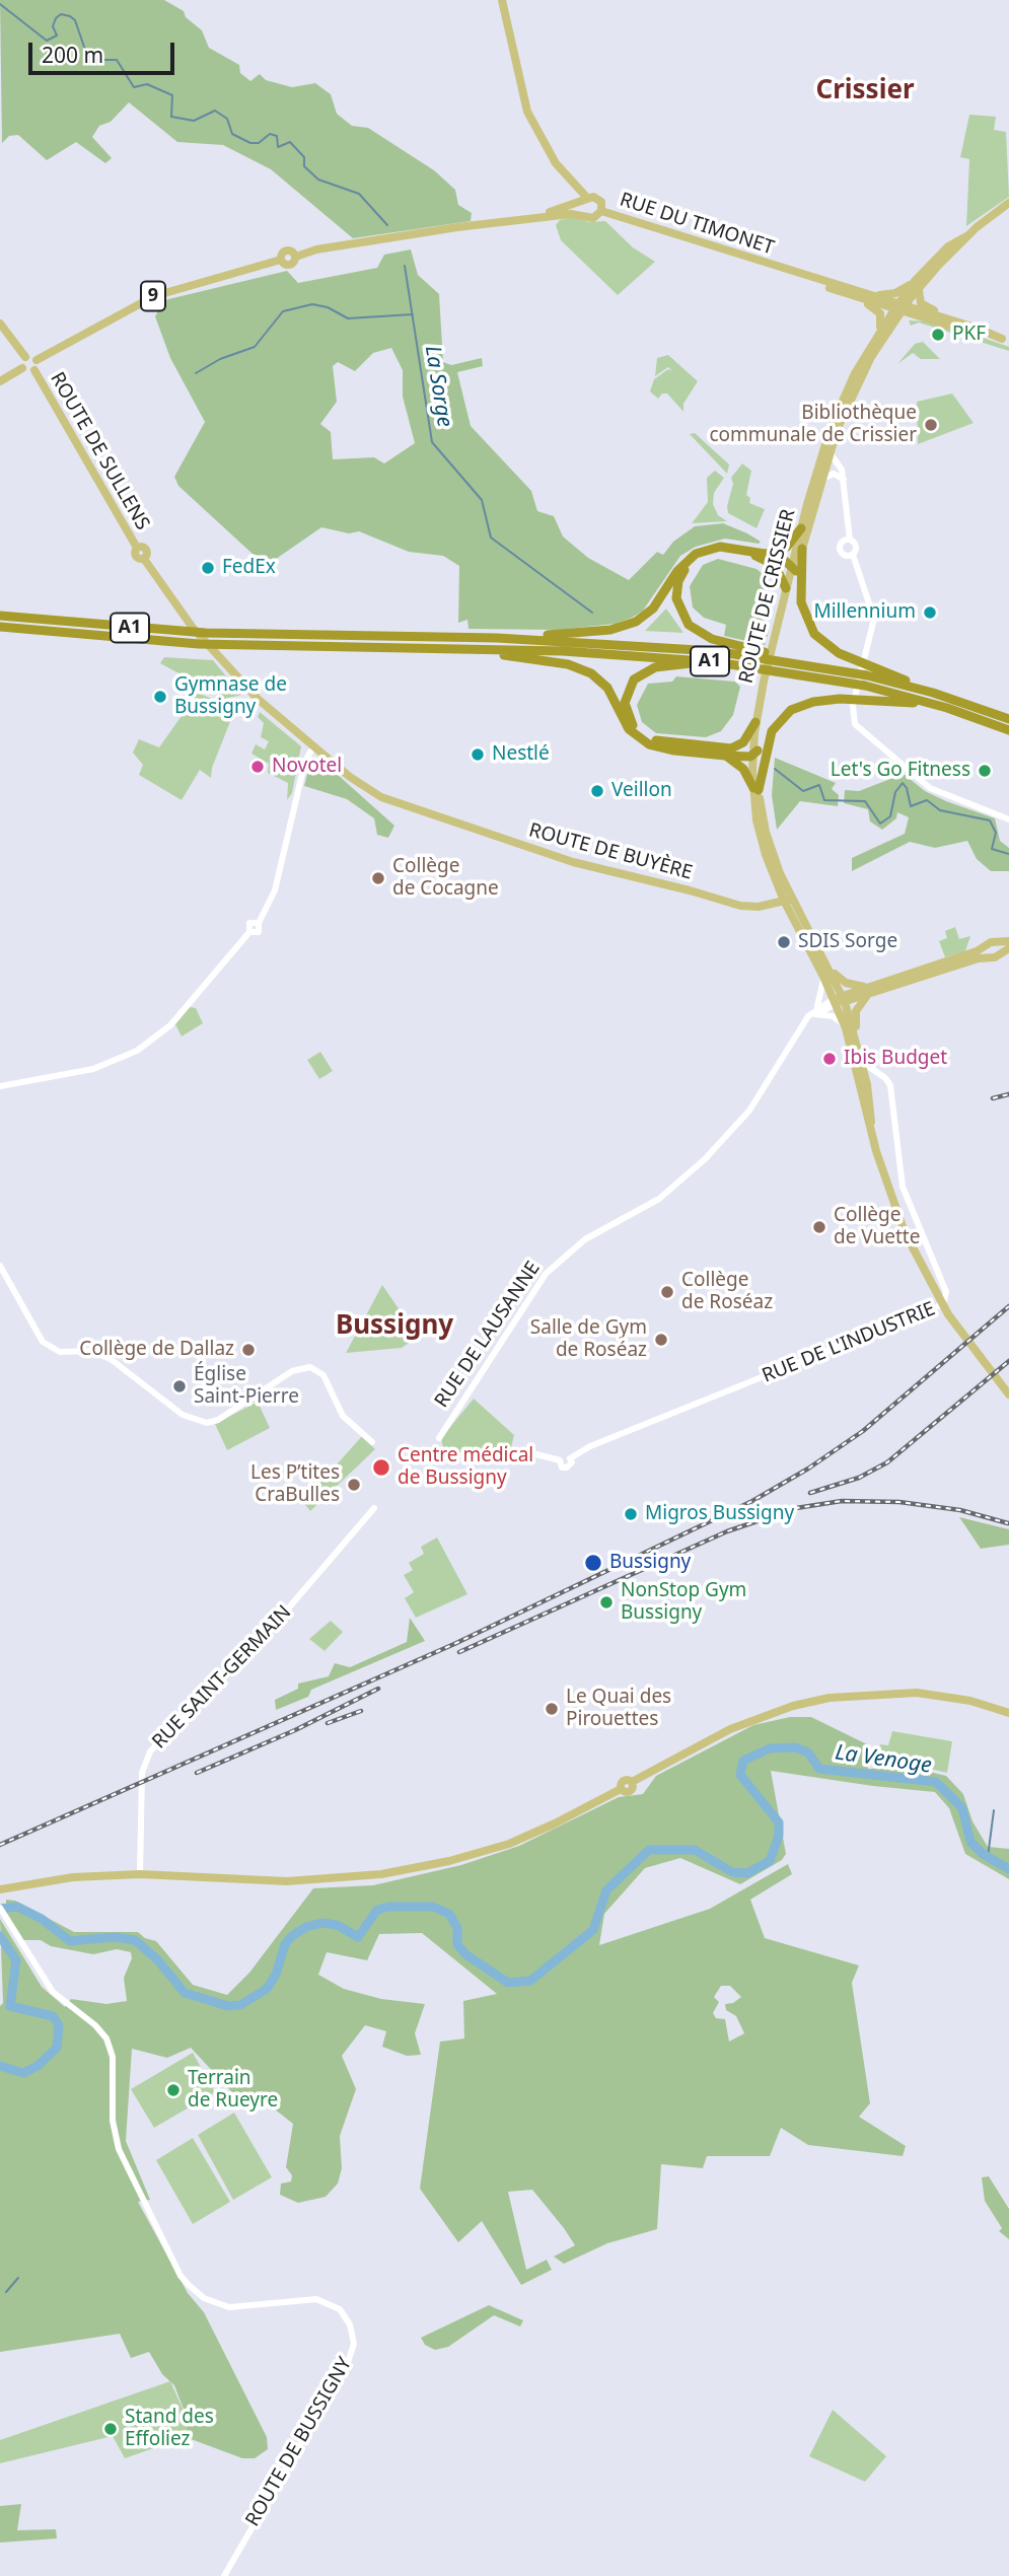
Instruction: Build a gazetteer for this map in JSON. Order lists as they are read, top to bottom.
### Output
{
  "streets": {
    "highway": ["A1"],
    "main road": [
      "RUE DU TIMONET",
      "9",
      "ROUTE DE SULLENS",
      "ROUTE DE CRISSIER",
      "ROUTE DE BUYÈRE"
    ],
    "street": [
      "RUE DE LAUSANNE",
      "RUE DE L'INDUSTRIE",
      "RUE SAINT-GERMAIN",
      "ROUTE DE BUSSIGNY"
    ]
  },
  "crossings": [
    ["RUE DU TIMONET", "ROUTE DE CRISSIER"],
    ["9", "ROUTE DE SULLENS"],
    ["ROUTE DE SULLENS", "ROUTE DE BUYÈRE"],
    ["ROUTE DE CRISSIER", "ROUTE DE BUYÈRE"],
    ["ROUTE DE CRISSIER", "RUE DE LAUSANNE"]
  ],
  "districts": ["Crissier", "Bussigny"],
  "water": ["La Sorge", "La Venoge"],
  "places": [
    "PKF",
    "Bibliothèque communale de Crissier",
    "FedEx",
    "Millennium",
    "Gymnase de Bussigny",
    "Nestlé",
    "Novotel",
    "Let's Go Fitness",
    "Veillon",
    "Collège de Cocagne",
    "SDIS Sorge",
    "Ibis Budget",
    "Collège de Vuette",
    "Collège de Roséaz",
    "Salle de Gym de Roséaz",
    "Collège de Dallaz",
    "Église Saint-Pierre",
    "Centre médical de Bussigny",
    "Les P’tites CraBulles",
    "Migros Bussigny",
    "Bussigny",
    "NonStop Gym Bussigny",
    "Le Quai des Pirouettes",
    "Terrain de Rueyre",
    "Stand des Effoliez"
  ],
  "scale_bar": "200 m"
}
